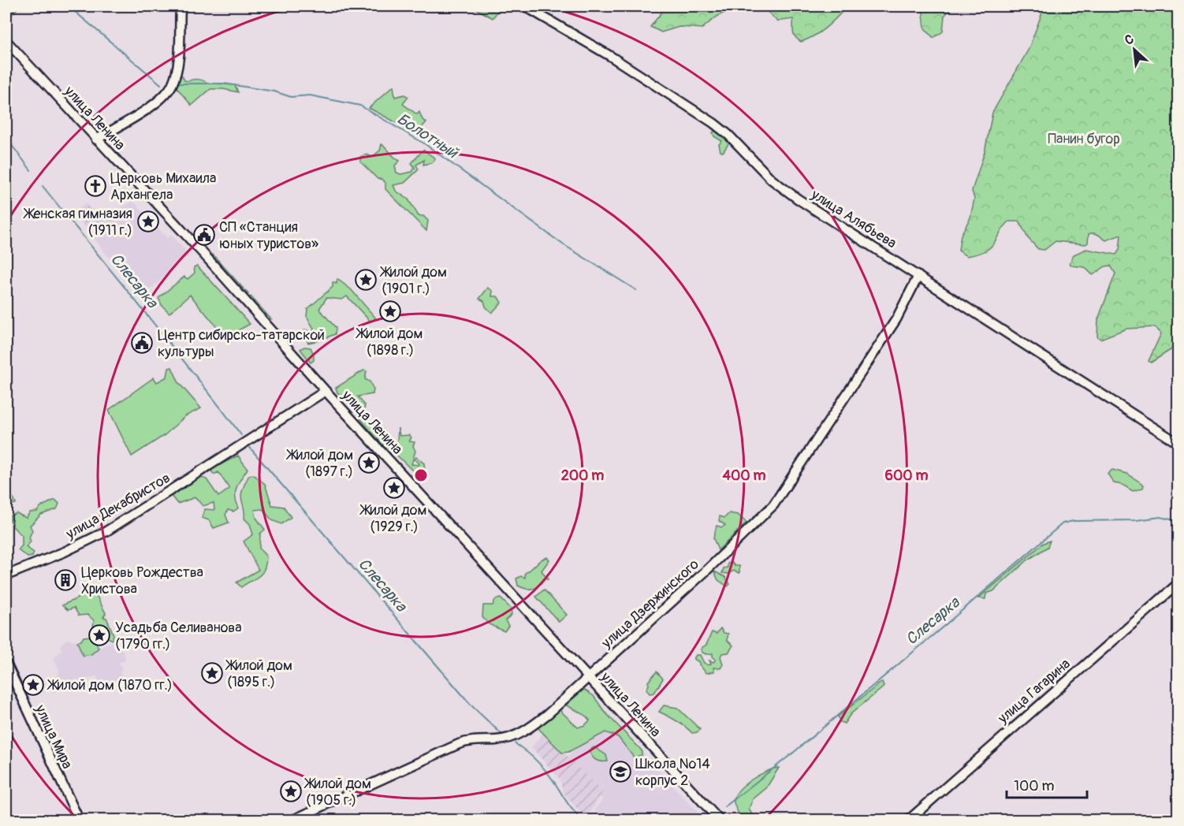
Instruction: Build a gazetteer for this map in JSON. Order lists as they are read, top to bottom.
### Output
{
  "streets": {
    "main road": [
      "улица Ленина",
      "улица Алябьева",
      "улица Декабристов",
      "улица Дзержинского",
      "улица Гагарина",
      "улица Мира"
    ]
  },
  "crossings": [
    ["улица Ленина", "улица Декабристов"],
    ["улица Ленина", "улица Дзержинского"],
    ["улица Алябьева", "улица Дзержинского"]
  ],
  "water": ["Болотный", "Слесарка"],
  "parks": ["Панин бугор"],
  "places": {
    "church": ["Церковь Михаила Архангела"],
    "place": [
      "Женская гимназия (1911 г.)",
      "Жилой дом (1901 г.)",
      "Жилой дом (1898 г.)",
      "Жилой дом (1897 г.)",
      "Жилой дом (1929 г.)",
      "Усадьба Селиванова (1790 гг.)",
      "Жилой дом (1895 г.)",
      "Жилой дом (1870 гг.)",
      "Жилой дом (1905 г.)"
    ],
    "public building": ["СП «Станция юных туристов»", "Центр сибирско-татарской культуры"],
    "building": ["Церковь Рождества Христова"],
    "school or university": ["Школа №14 корпус 2"]
  },
  "scale_bar": "100 m",
  "north": "top left",
  "rings": ["200 m", "400 m", "600 m"]
}
